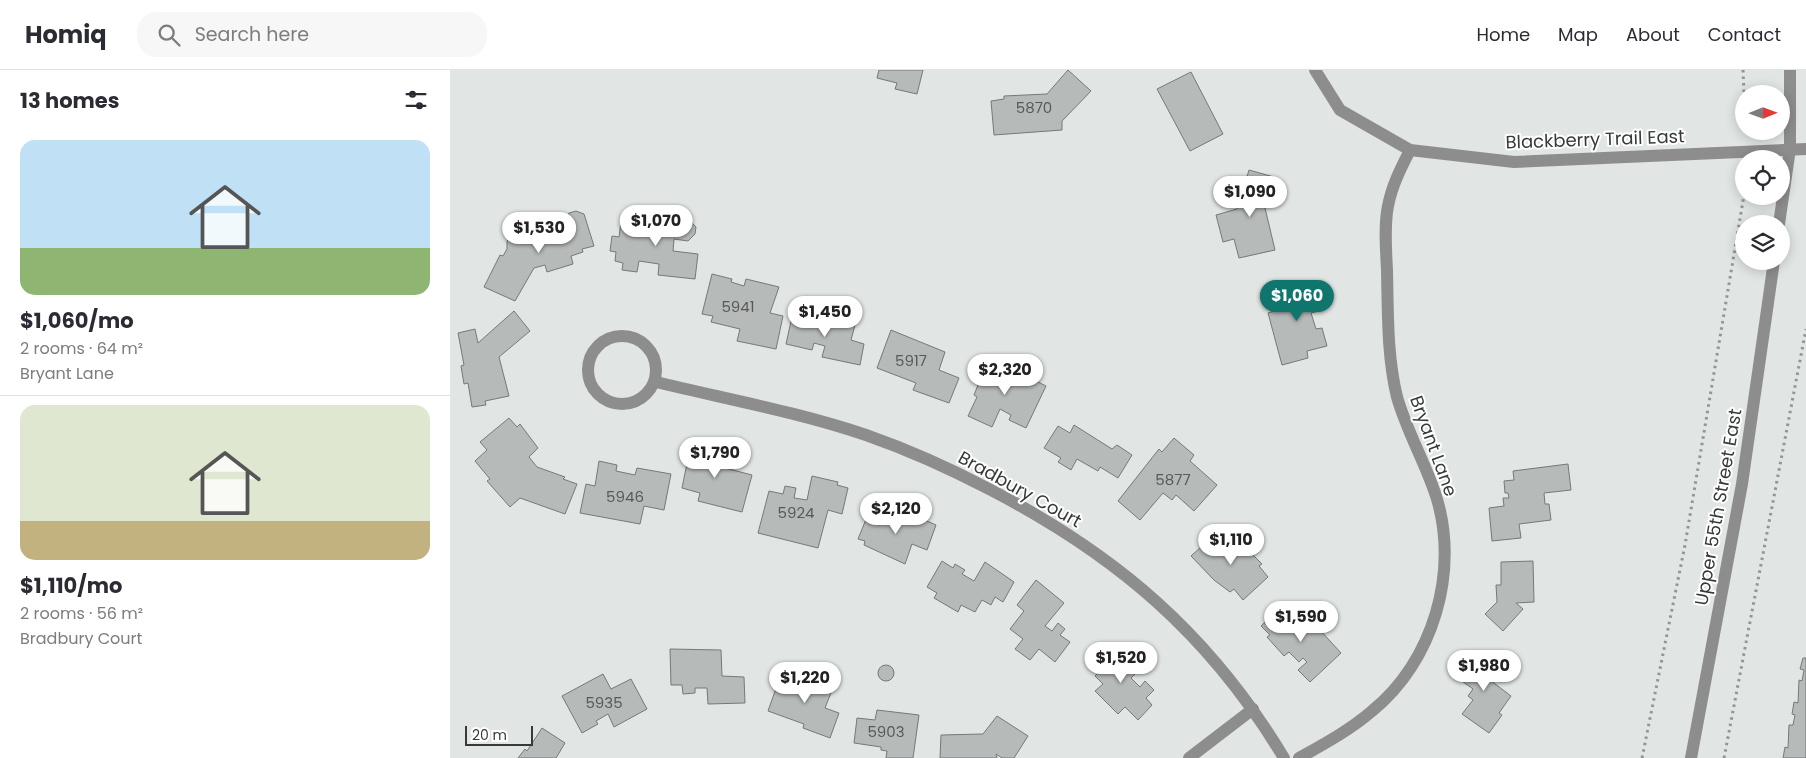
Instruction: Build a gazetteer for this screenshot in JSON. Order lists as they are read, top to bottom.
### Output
{
  "streets": {
    "street": [
      "Blackberry Trail East",
      "Bryant Lane",
      "Bradbury Court",
      "Upper 55th Street East"
    ]
  },
  "crossings": [
    ["Blackberry Trail East", "Bryant Lane"]
  ],
  "house_numbers": [
    "5870",
    "5941",
    "5917",
    "5877",
    "5946",
    "5924",
    "5935",
    "5903"
  ],
  "scale_bar": "20 m",
  "north": "right",
  "page": {
    "header": "Homiq",
    "search": "Search here",
    "nav": [
      "Home",
      "Map",
      "About",
      "Contact"
    ],
    "heading": "13 homes",
    "list": [
      {
        "name": "$1,060/mo",
        "note": "2 rooms · 64 m² · Bryant Lane"
      },
      {
        "name": "$1,110/mo",
        "note": "2 rooms · 56 m² · Bradbury Court"
      }
    ],
    "price": [
      "$1,090",
      "$1,070",
      "$1,530",
      "$1,060",
      "$1,450",
      "$2,320",
      "$1,790",
      "$2,120",
      "$1,110",
      "$1,590",
      "$1,520",
      "$1,980",
      "$1,220"
    ],
    "scale": "20 m"
  }
}
